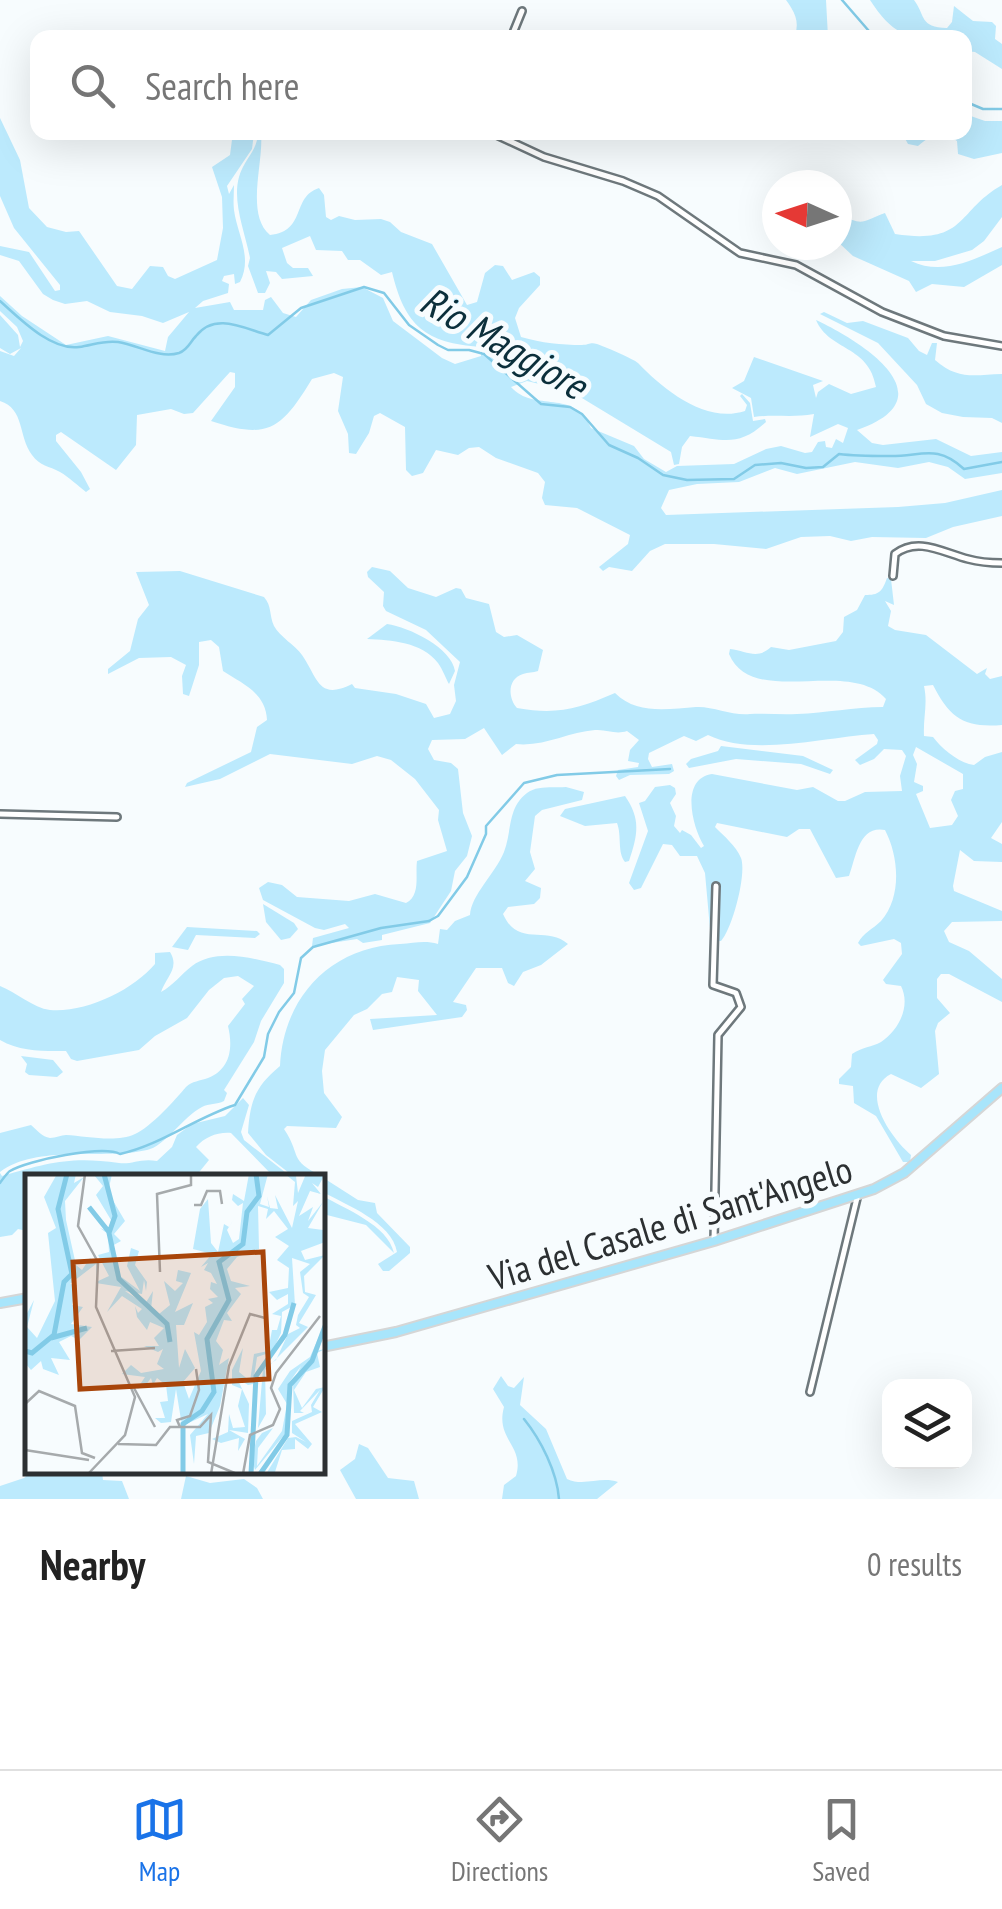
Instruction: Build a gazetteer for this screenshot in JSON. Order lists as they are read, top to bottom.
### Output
{
  "streets": {
    "main road": ["Via del Casale di Sant'Angelo"]
  },
  "water": ["Rio Maggiore"],
  "north": "left",
  "page": {
    "search": "Search here",
    "heading": ["Nearby", "0 results"],
    "nav": ["Map", "Directions", "Saved"]
  }
}
